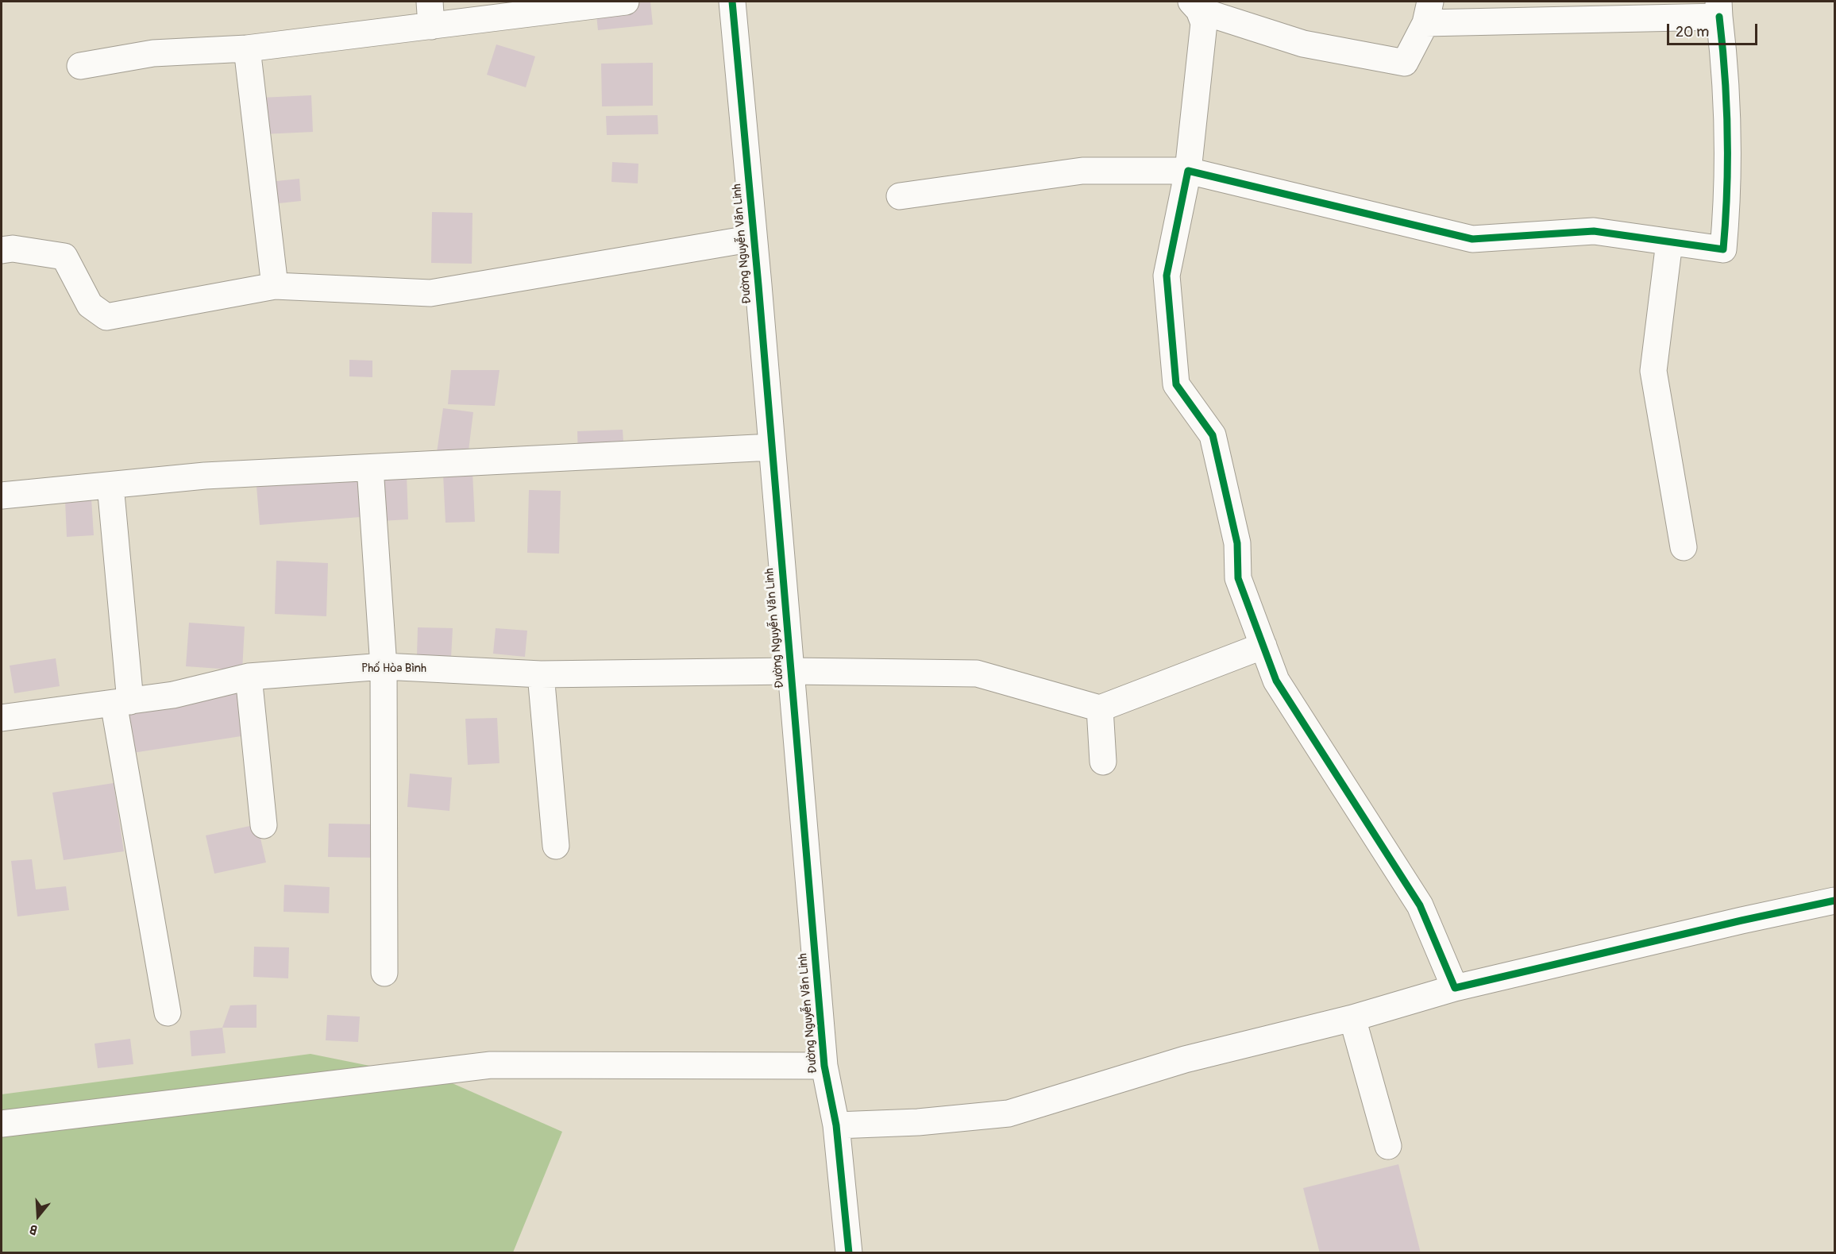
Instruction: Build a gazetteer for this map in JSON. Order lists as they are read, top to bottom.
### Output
{
  "streets": {
    "street": ["Đường Nguyễn Văn Linh", "Phố Hòa Bình"]
  },
  "crossings": [
    ["Đường Nguyễn Văn Linh", "Phố Hòa Bình"]
  ],
  "scale_bar": "20 m",
  "north": "bottom"
}
